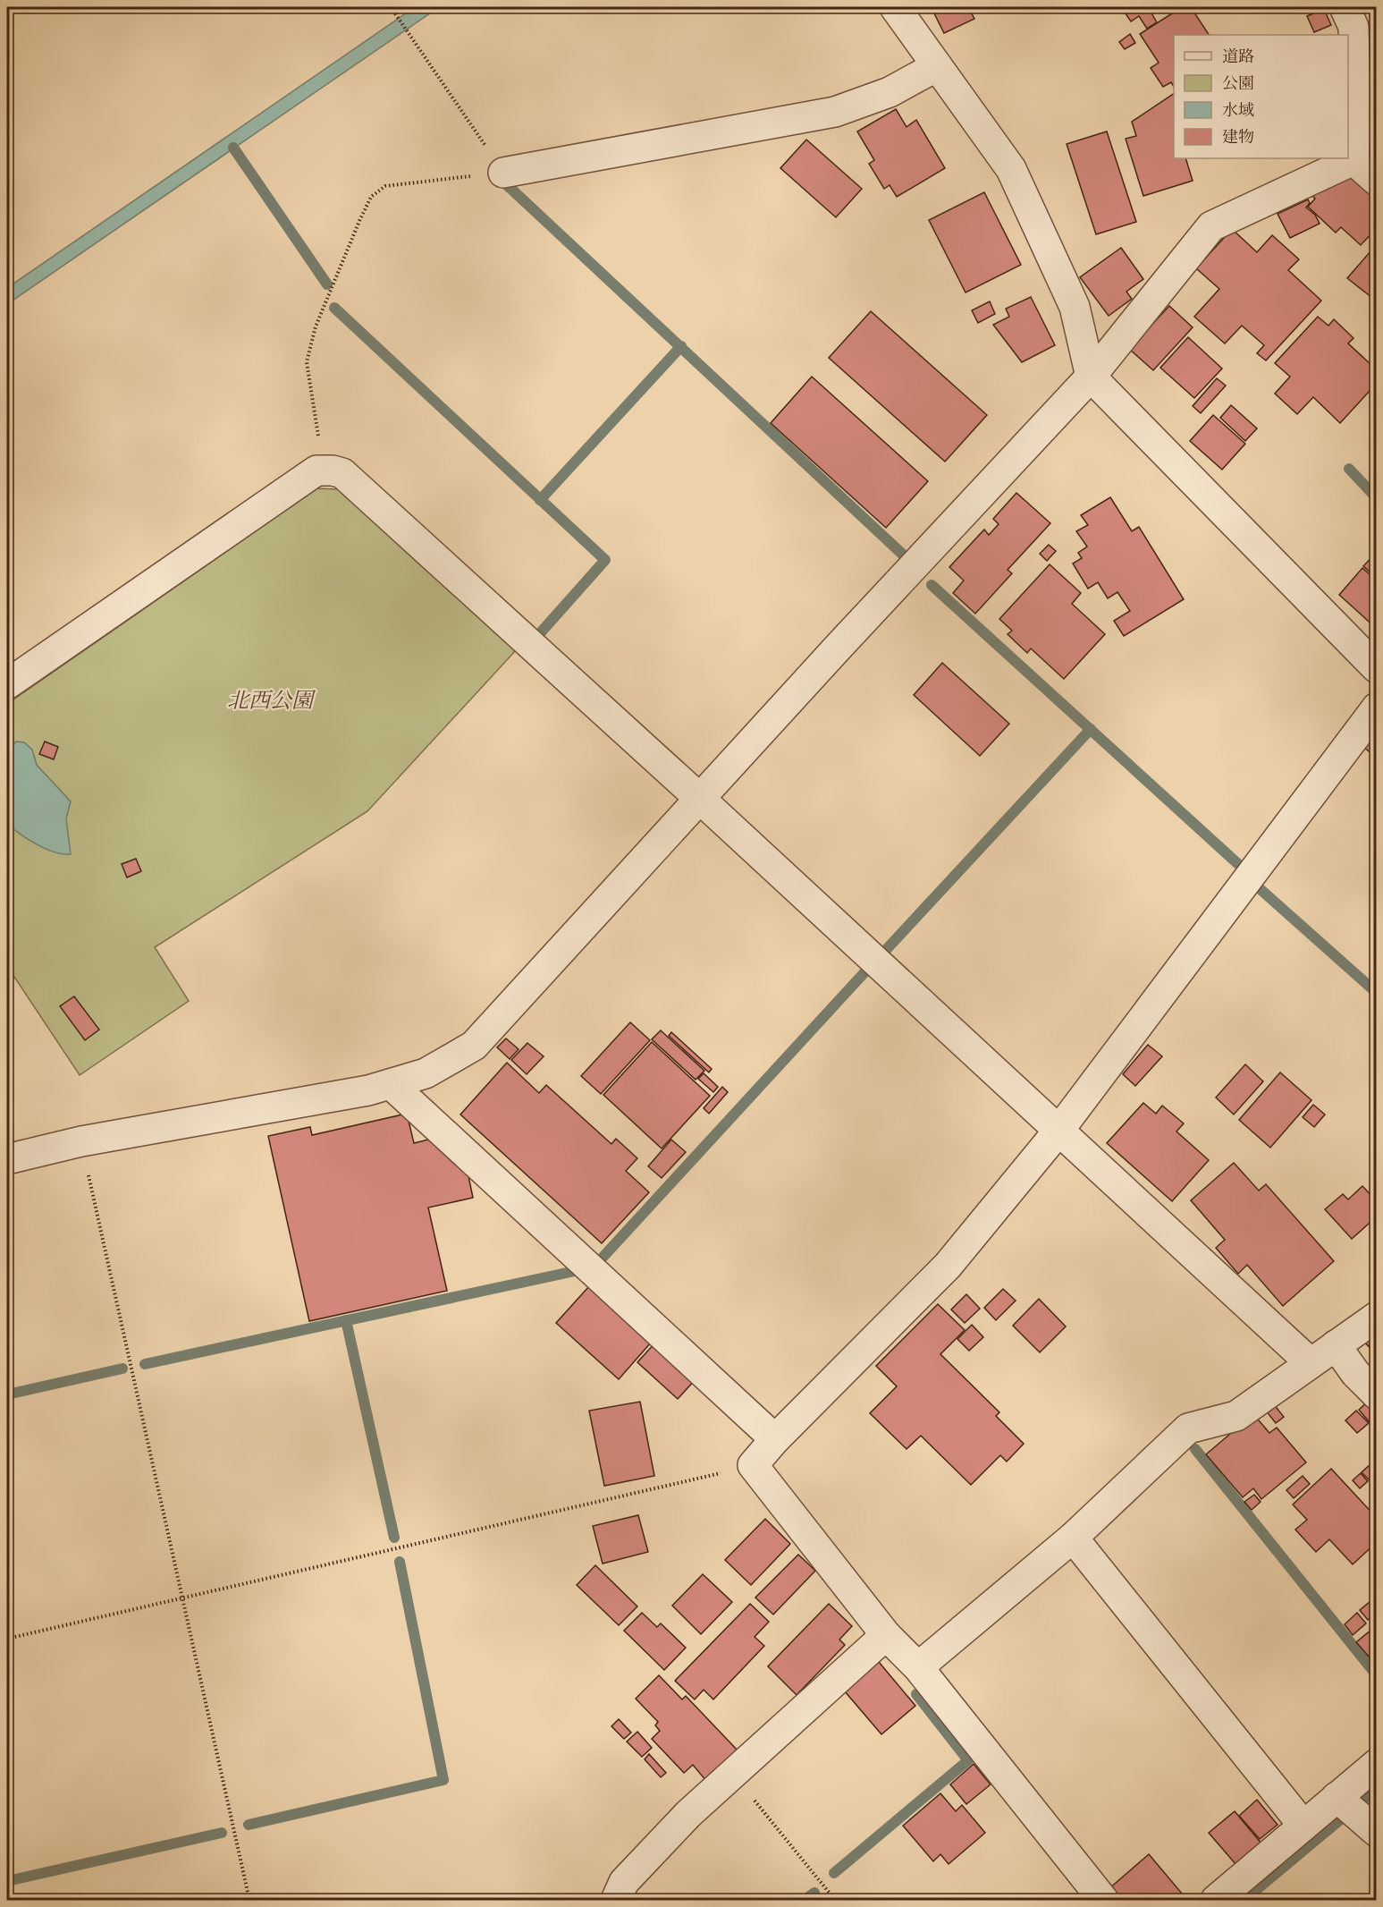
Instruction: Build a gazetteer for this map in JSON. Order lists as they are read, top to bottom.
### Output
{
  "parks": ["北西公園"],
  "legend": [
    "道路",
    "公園",
    "水域",
    "建物"
  ]
}
